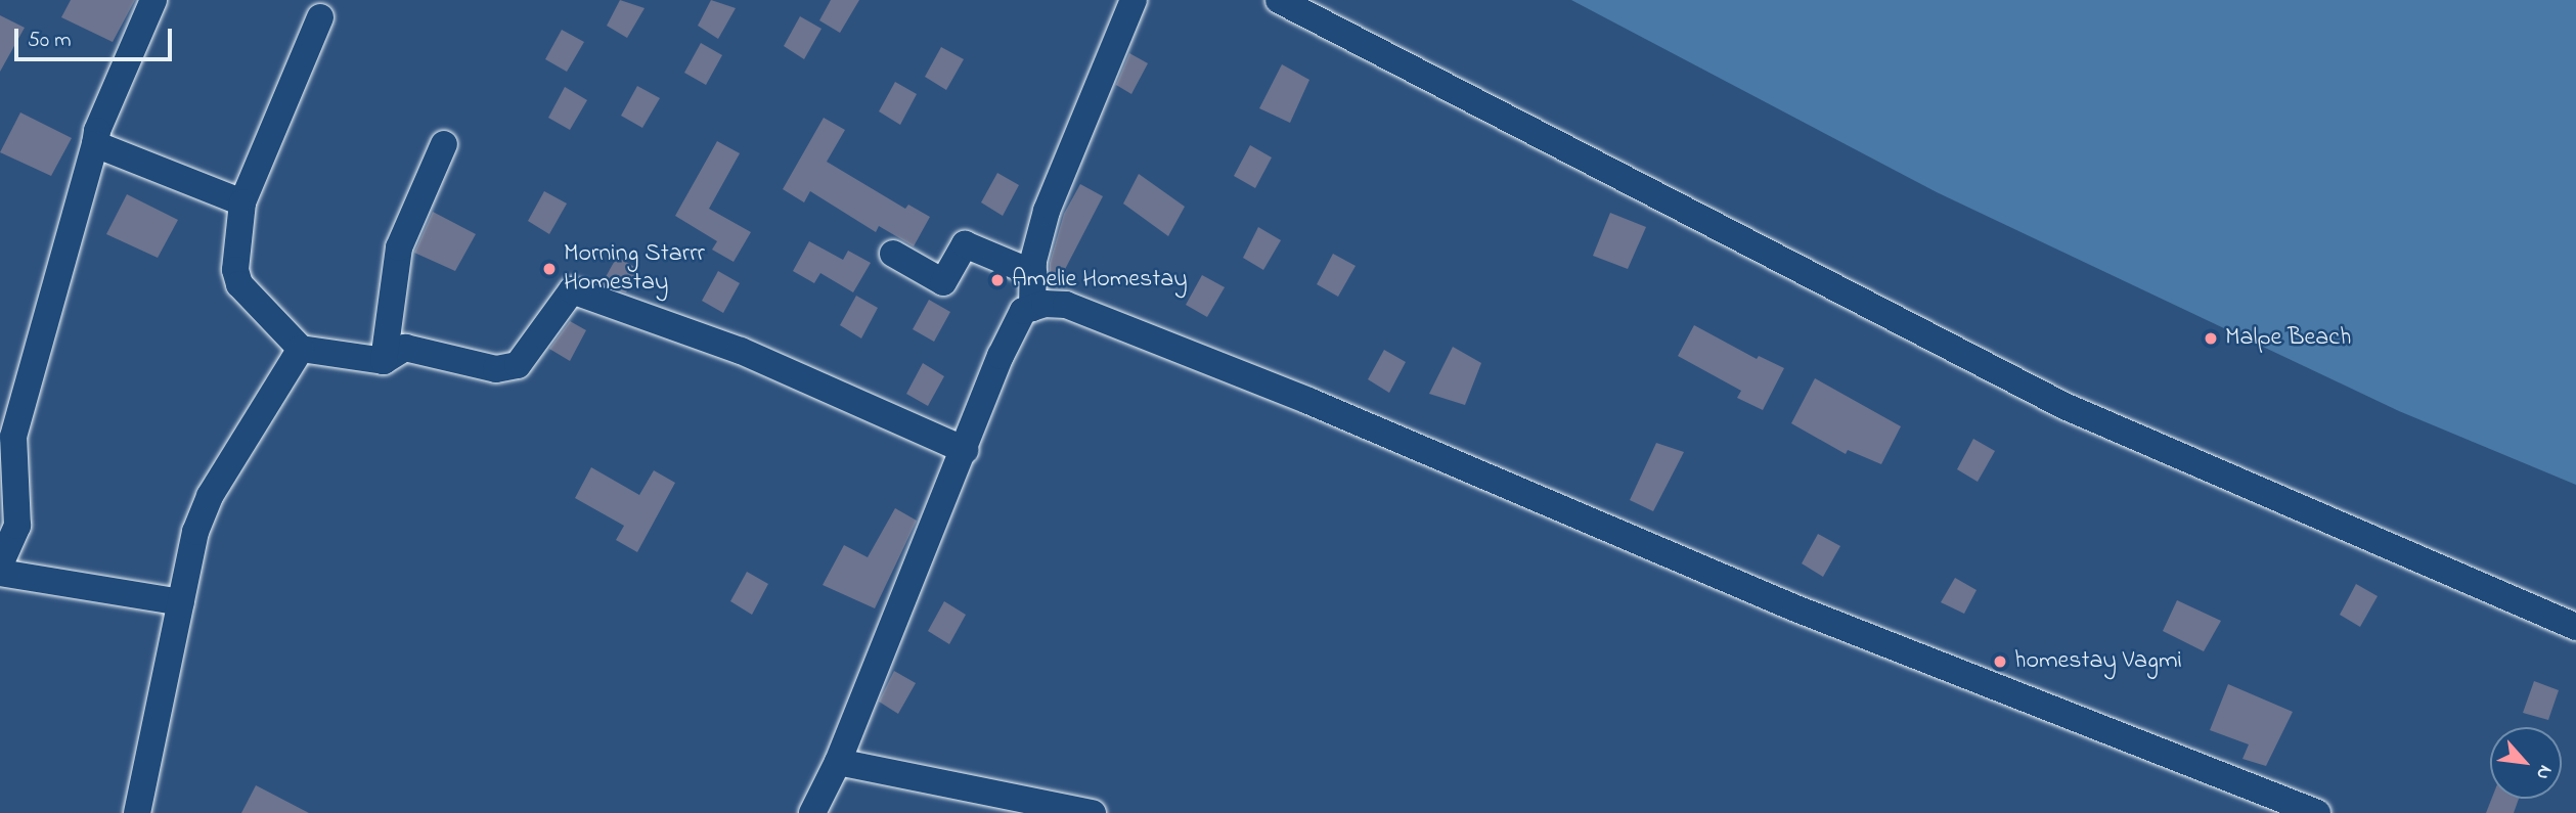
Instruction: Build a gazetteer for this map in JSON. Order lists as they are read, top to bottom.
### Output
{
  "places": [
    "Morning Starrr Homestay",
    "Amelie Homestay",
    "Malpe Beach",
    "homestay Vagmi"
  ],
  "scale_bar": "50 m",
  "north": "bottom right"
}
